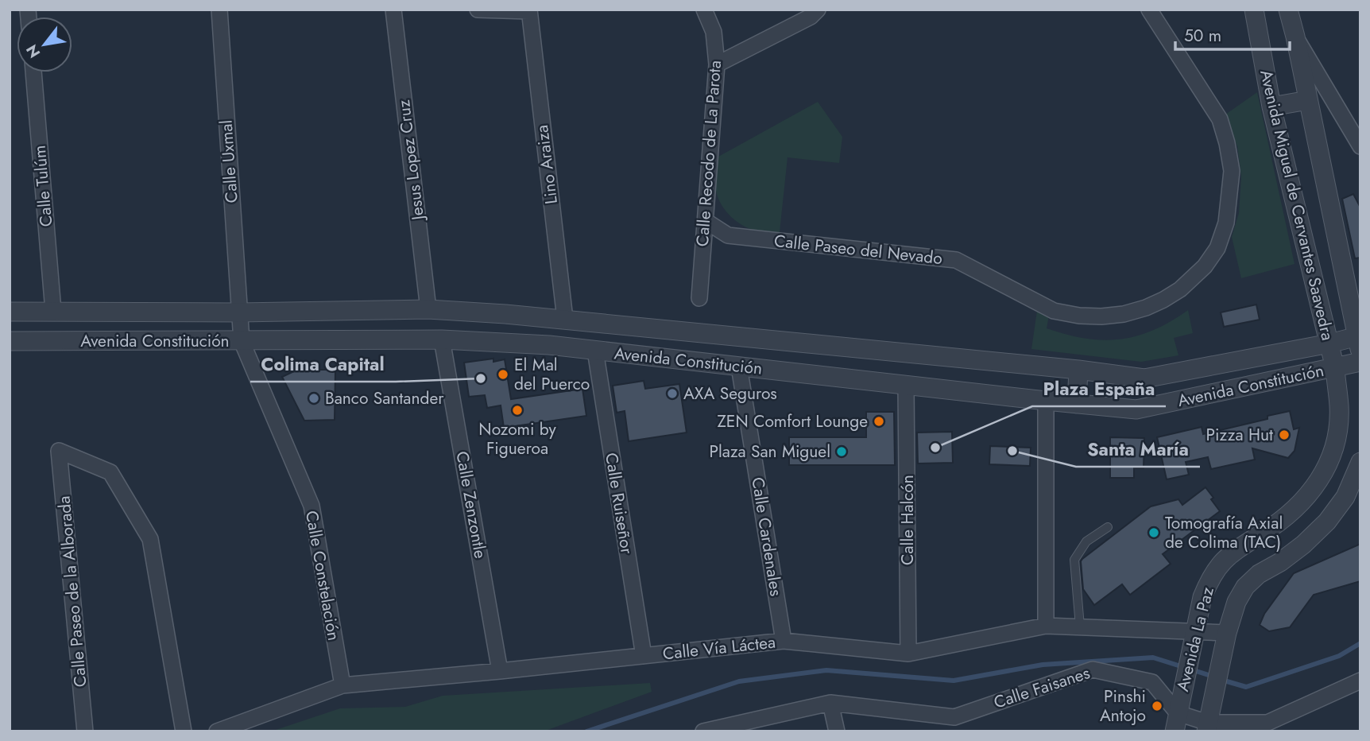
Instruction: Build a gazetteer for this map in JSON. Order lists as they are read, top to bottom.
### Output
{
  "streets": {
    "street": [
      "Calle Recodo de La Parota",
      "Jesus Lopez Cruz",
      "Calle Uxmal",
      "Lino Araiza",
      "Calle Tulúm",
      "Avenida Miguel de Cervantes Saavedra",
      "Calle Paseo del Nevado",
      "Avenida Constitución",
      "Calle Ruiseñor",
      "Calle Zenzontle",
      "Calle Halcón",
      "Calle Cardenales",
      "Calle Constelación",
      "Calle Paseo de la Alborada",
      "Avenida La Paz",
      "Calle Vía Láctea",
      "Calle Faisanes"
    ]
  },
  "crossings": [
    ["Calle Recodo de La Parota", "Calle Paseo del Nevado"],
    ["Jesus Lopez Cruz", "Avenida Constitución"],
    ["Calle Uxmal", "Avenida Constitución"],
    ["Calle Uxmal", "Calle Constelación"],
    ["Lino Araiza", "Avenida Constitución"],
    ["Calle Tulúm", "Avenida Constitución"],
    ["Avenida Miguel de Cervantes Saavedra", "Avenida Constitución"],
    ["Avenida Miguel de Cervantes Saavedra", "Avenida La Paz"],
    ["Avenida Constitución", "Calle Ruiseñor"],
    ["Avenida Constitución", "Calle Zenzontle"],
    ["Avenida Constitución", "Calle Halcón"],
    ["Avenida Constitución", "Calle Cardenales"],
    ["Avenida Constitución", "Calle Constelación"],
    ["Avenida Constitución", "Avenida La Paz"],
    ["Calle Ruiseñor", "Calle Vía Láctea"],
    ["Calle Zenzontle", "Calle Vía Láctea"],
    ["Calle Halcón", "Calle Vía Láctea"],
    ["Calle Cardenales", "Calle Vía Láctea"],
    ["Calle Constelación", "Calle Vía Láctea"],
    ["Avenida La Paz", "Calle Vía Láctea"],
    ["Avenida La Paz", "Calle Faisanes"]
  ],
  "places": [
    "El Mal del Puerco",
    "Colima Capital",
    "AXA Seguros",
    "Banco Santander",
    "Nozomi by Figueroa",
    "ZEN Comfort Lounge",
    "Pizza Hut",
    "Plaza España",
    "Santa María",
    "Plaza San Miguel",
    "Tomografía Axial de Colima (TAC)",
    "Pinshi Antojo"
  ],
  "scale_bar": "50 m",
  "north": "bottom left"
}
